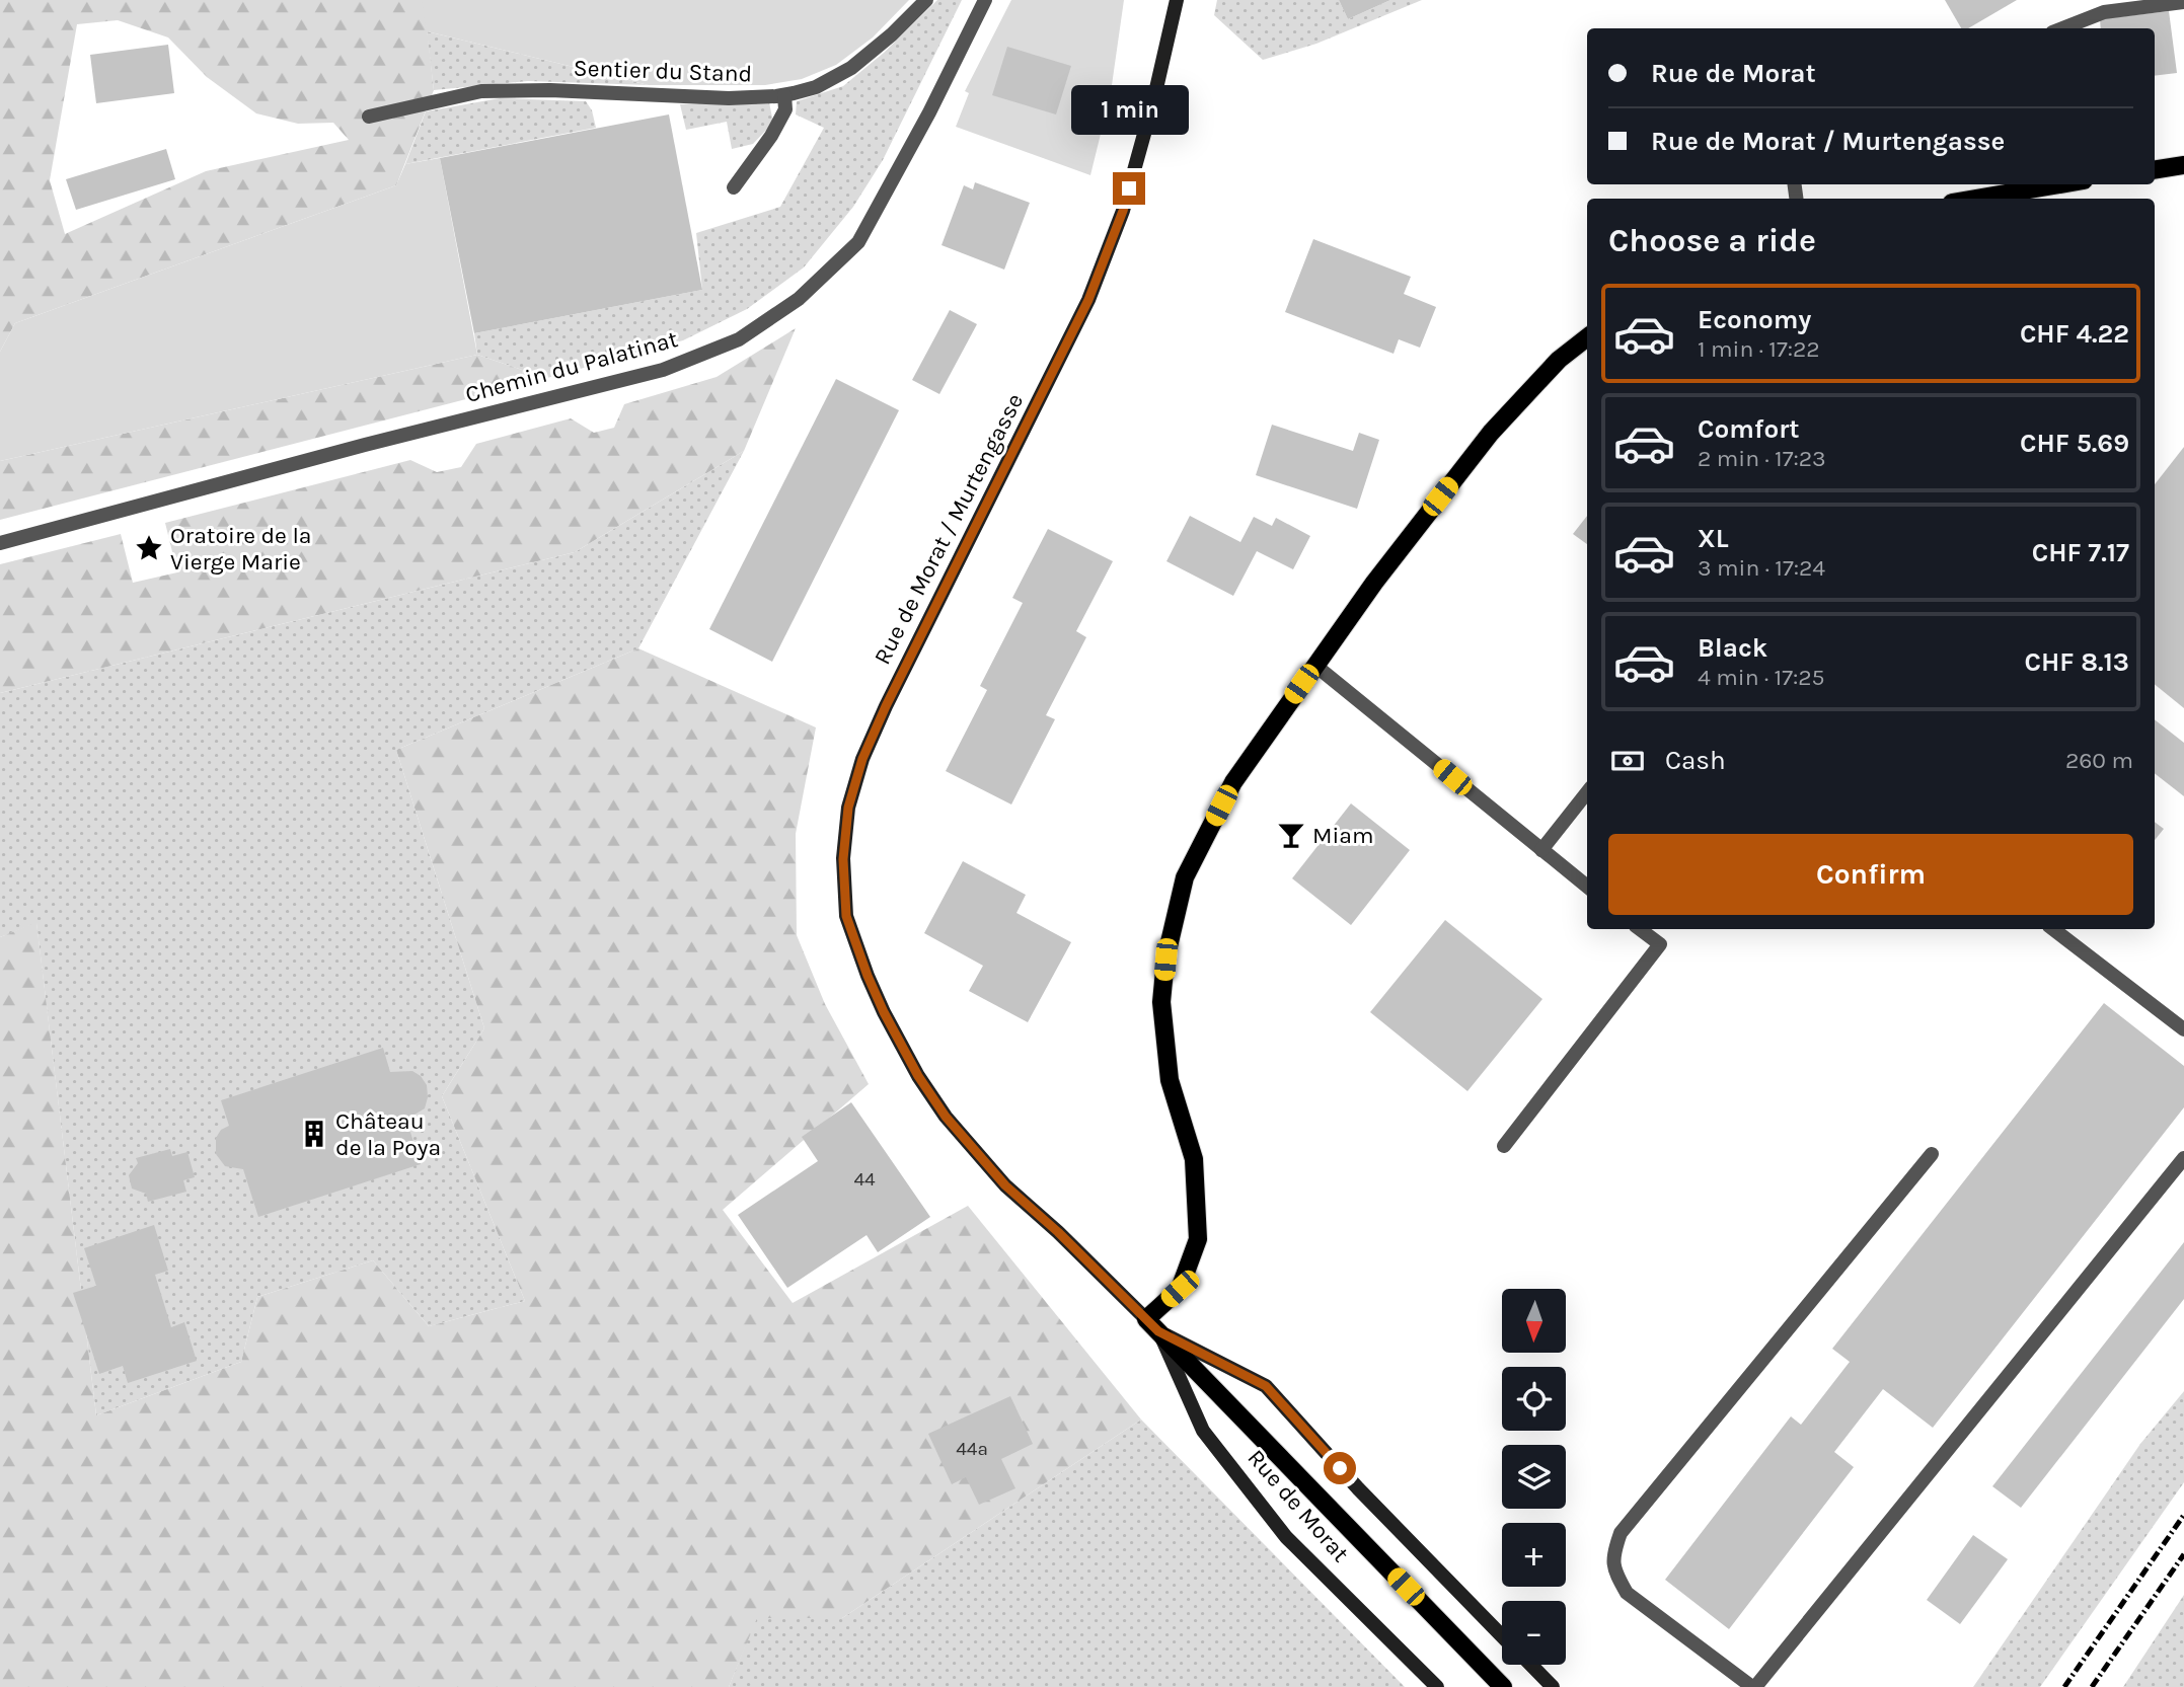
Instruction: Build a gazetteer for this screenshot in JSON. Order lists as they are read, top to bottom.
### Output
{
  "streets": {
    "main road": ["Rue de Morat / Murtengasse", "Rue de Morat"],
    "street": ["Sentier du Stand", "Chemin du Palatinat"]
  },
  "crossings": [
    ["Rue de Morat / Murtengasse", "Rue de Morat"]
  ],
  "places": {
    "place": ["Oratoire de la Vierge Marie"],
    "bar": ["Miam"],
    "building": ["Château de la Poya"]
  },
  "house_numbers": ["44", "44a"],
  "north": "bottom",
  "page": {
    "banner": ["Rue de Morat", "Rue de Morat / Murtengasse"],
    "bubble": "1 min",
    "heading": "Choose a ride",
    "list": [
      {
        "name": "Economy",
        "note": "1 min · 17:22",
        "value": "CHF 4.22"
      },
      {
        "name": "Comfort",
        "note": "2 min · 17:23",
        "value": "CHF 5.69"
      },
      {
        "name": "XL",
        "note": "3 min · 17:24",
        "value": "CHF 7.17"
      },
      {
        "name": "Black",
        "note": "4 min · 17:25",
        "value": "CHF 8.13"
      }
    ],
    "pay": ["Cash", "260 m"],
    "buttons": "Confirm",
    "map_buttons": ["+", "−"]
  }
}
